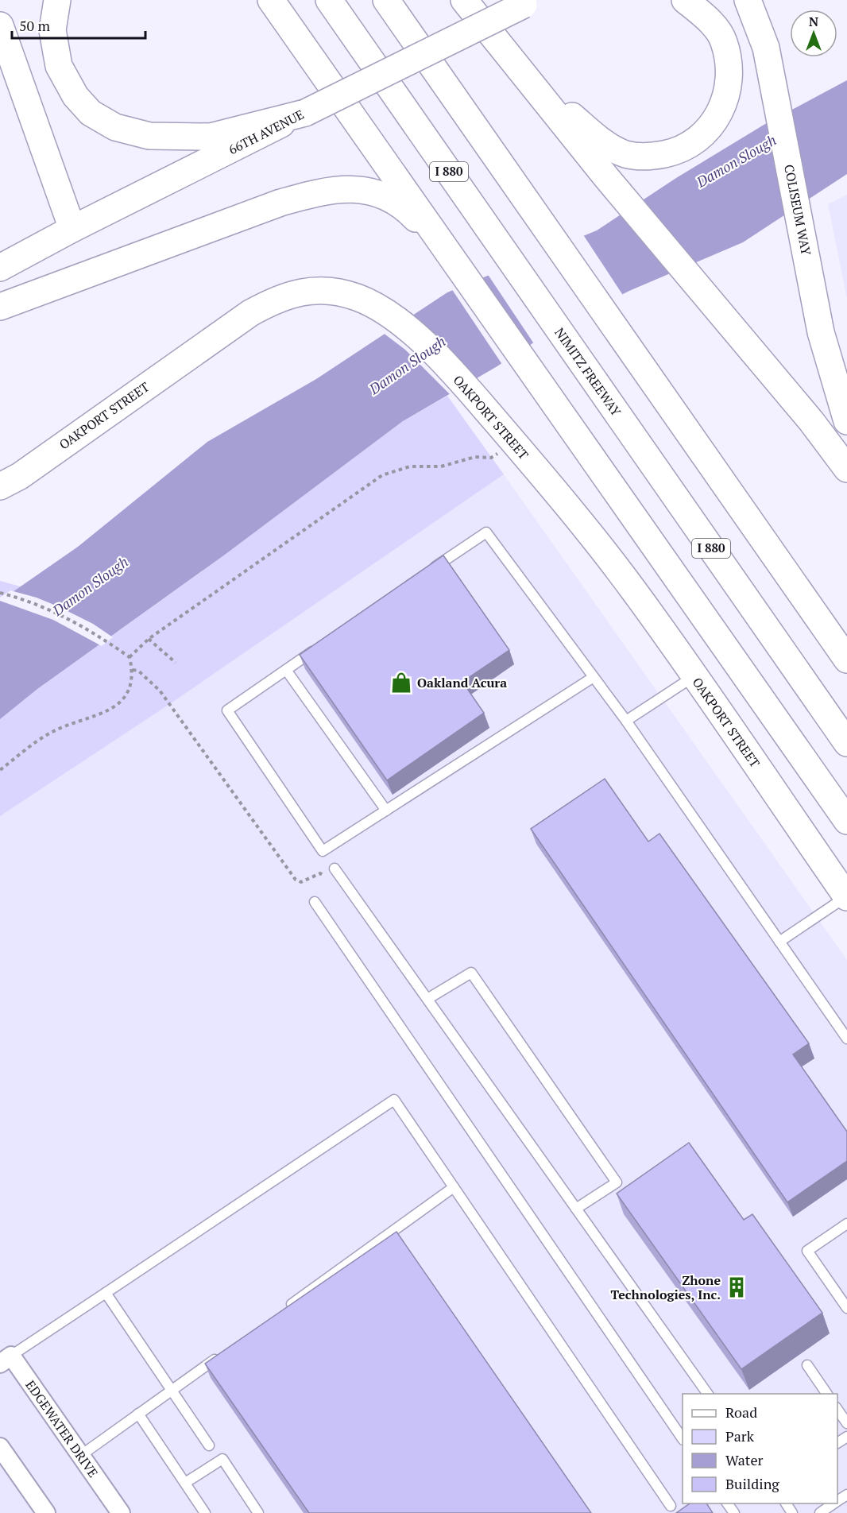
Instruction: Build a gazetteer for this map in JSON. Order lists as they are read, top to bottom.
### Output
{
  "streets": {
    "main road": [
      "66TH AVENUE",
      "I 880",
      "COLISEUM WAY",
      "NIMITZ FREEWAY",
      "OAKPORT STREET"
    ],
    "street": ["EDGEWATER DRIVE"]
  },
  "water": ["Damon Slough"],
  "places": {
    "shop": ["Oakland Acura"],
    "building": ["Zhone Technologies, Inc."]
  },
  "legend": [
    "Road",
    "Park",
    "Water",
    "Building"
  ],
  "scale_bar": "50 m",
  "north": "top"
}
